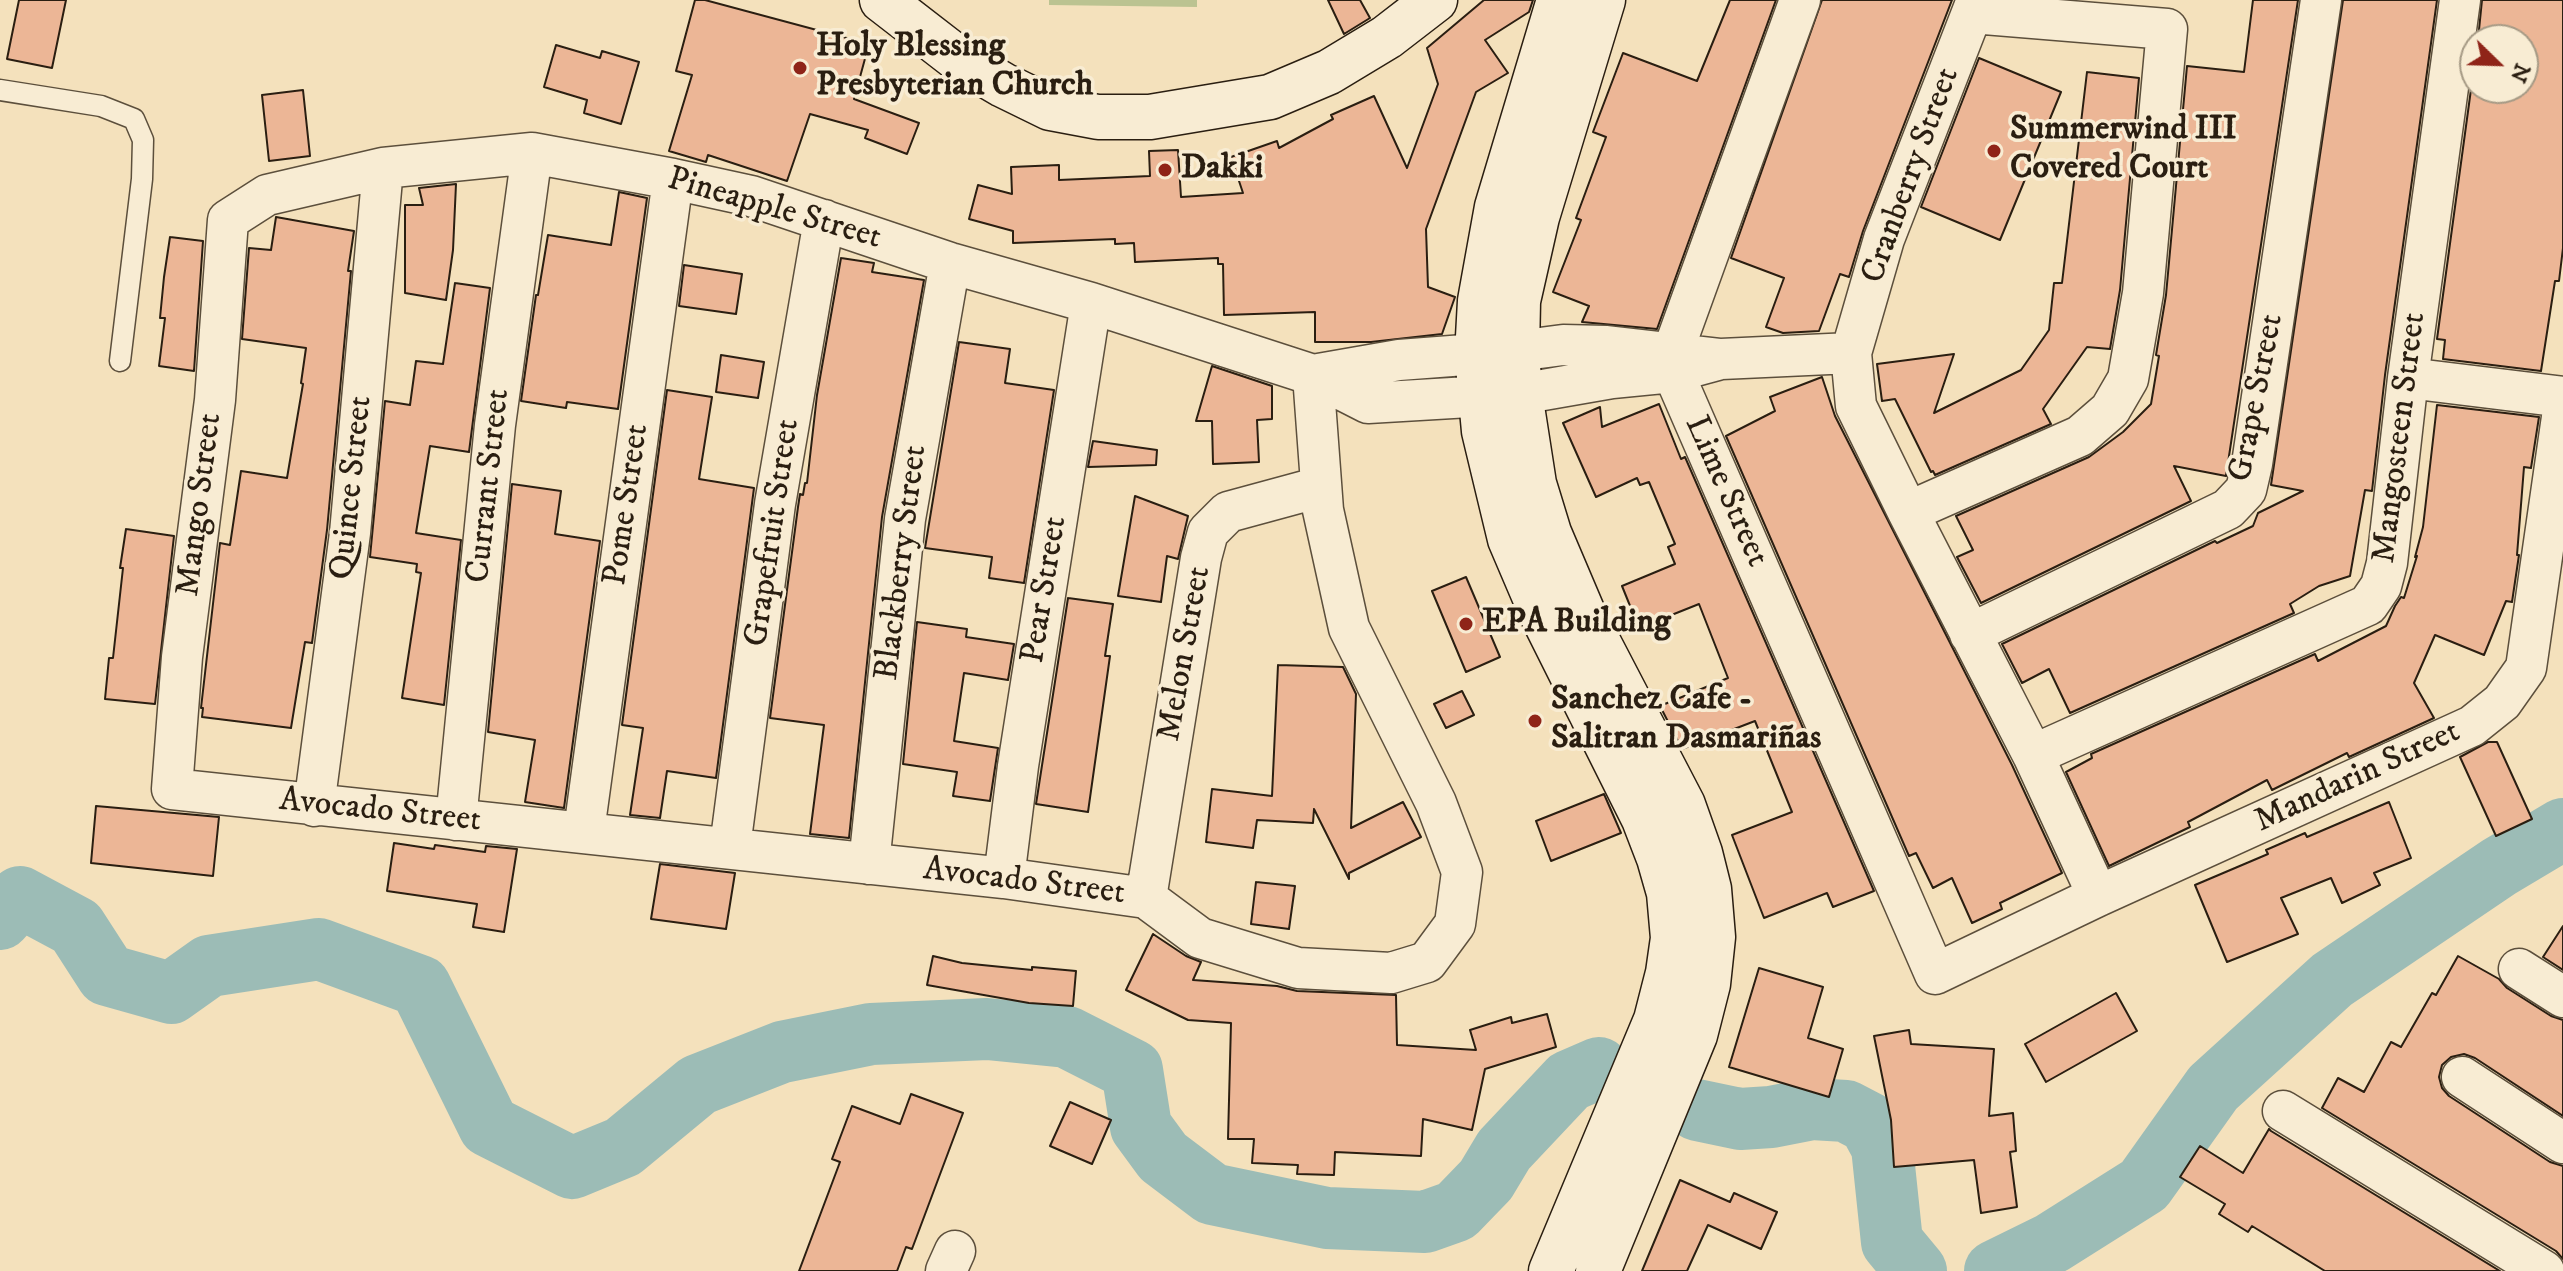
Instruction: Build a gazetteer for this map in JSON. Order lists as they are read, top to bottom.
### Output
{
  "streets": {
    "street": [
      "Cranberry Street",
      "Pineapple Street",
      "Grape Street",
      "Mangosteen Street",
      "Currant Street",
      "Quince Street",
      "Lime Street",
      "Mango Street",
      "Pome Street",
      "Grapefruit Street",
      "Blackberry Street",
      "Pear Street",
      "Melon Street",
      "Mandarin Street",
      "Avocado Street"
    ]
  },
  "crossings": [
    ["Pineapple Street", "Currant Street"],
    ["Pineapple Street", "Quince Street"],
    ["Pineapple Street", "Lime Street"],
    ["Pineapple Street", "Mango Street"],
    ["Pineapple Street", "Pome Street"],
    ["Pineapple Street", "Grapefruit Street"],
    ["Pineapple Street", "Blackberry Street"],
    ["Pineapple Street", "Pear Street"],
    ["Pineapple Street", "Avocado Street"],
    ["Currant Street", "Avocado Street"],
    ["Quince Street", "Avocado Street"],
    ["Lime Street", "Mandarin Street"],
    ["Mango Street", "Avocado Street"],
    ["Pome Street", "Avocado Street"],
    ["Grapefruit Street", "Avocado Street"],
    ["Blackberry Street", "Avocado Street"],
    ["Pear Street", "Avocado Street"],
    ["Melon Street", "Avocado Street"]
  ],
  "places": [
    "Holy Blessing Presbyterian Church",
    "Summerwind III Covered Court",
    "Dakki",
    "EPA Building",
    "Sanchez Cafe - Salitran Dasmariñas"
  ],
  "north": "bottom right"
}
